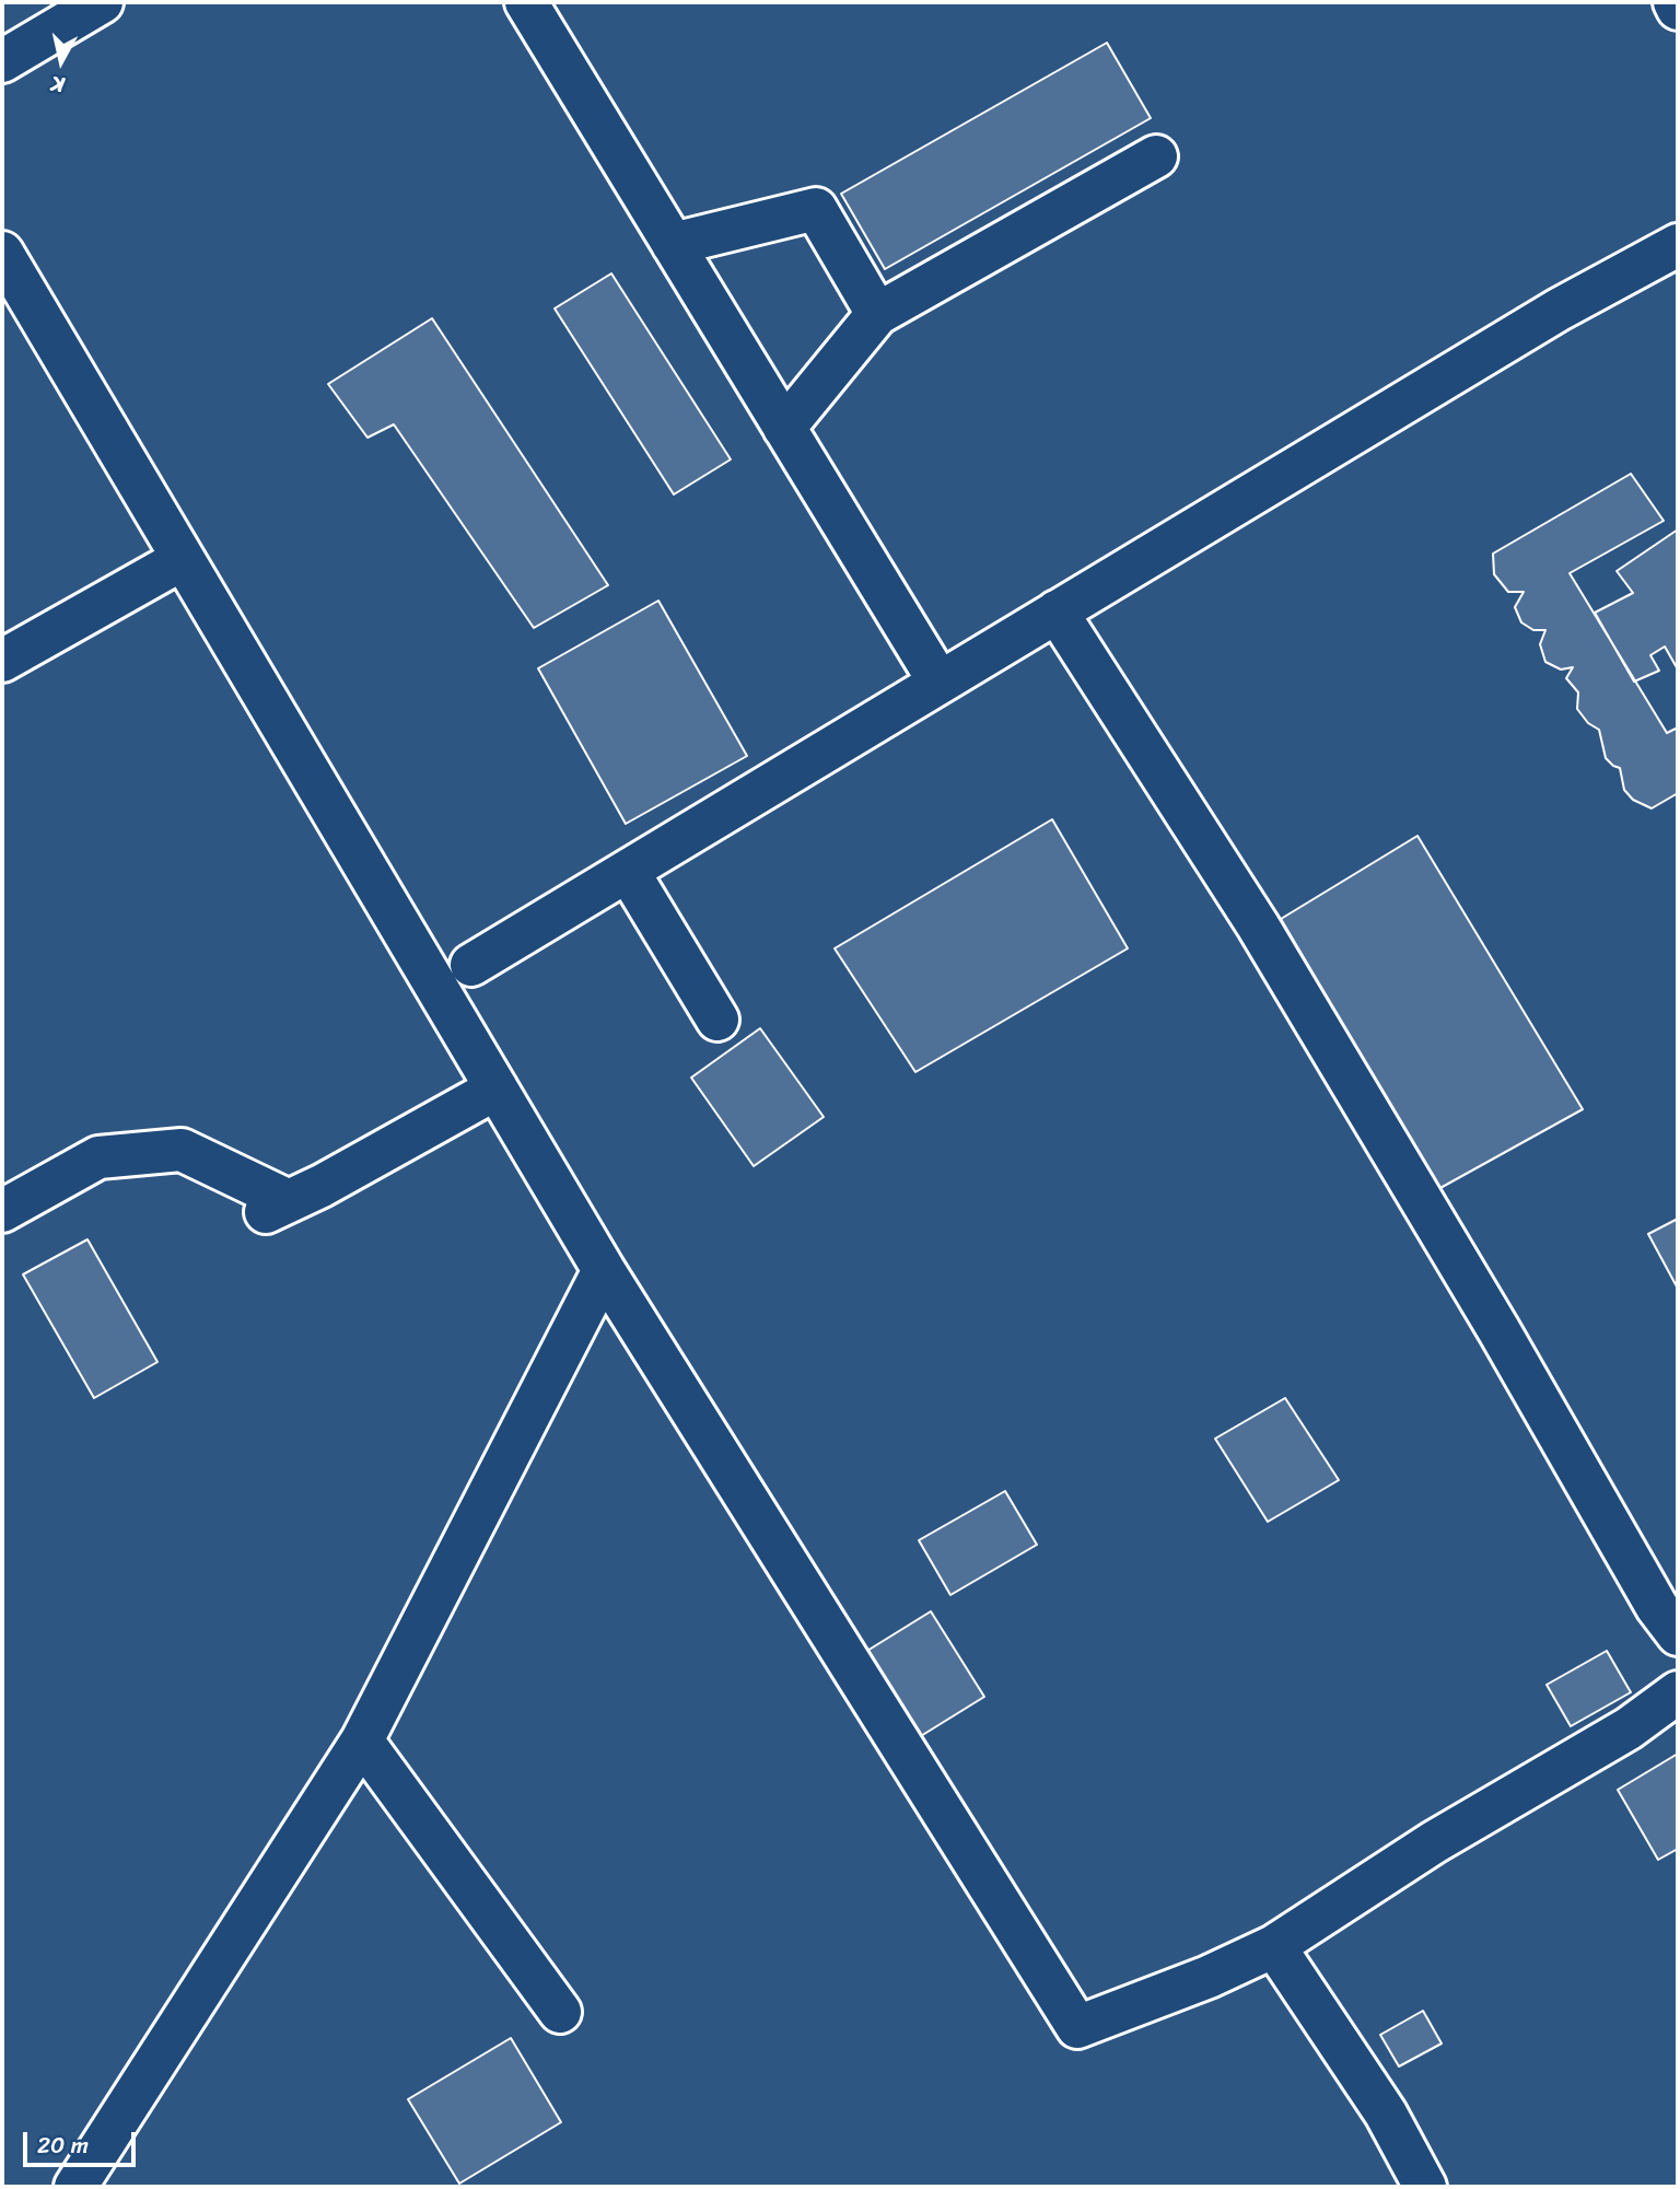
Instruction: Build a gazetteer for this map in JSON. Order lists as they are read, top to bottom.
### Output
{
  "scale_bar": "20 m",
  "north": "bottom"
}
